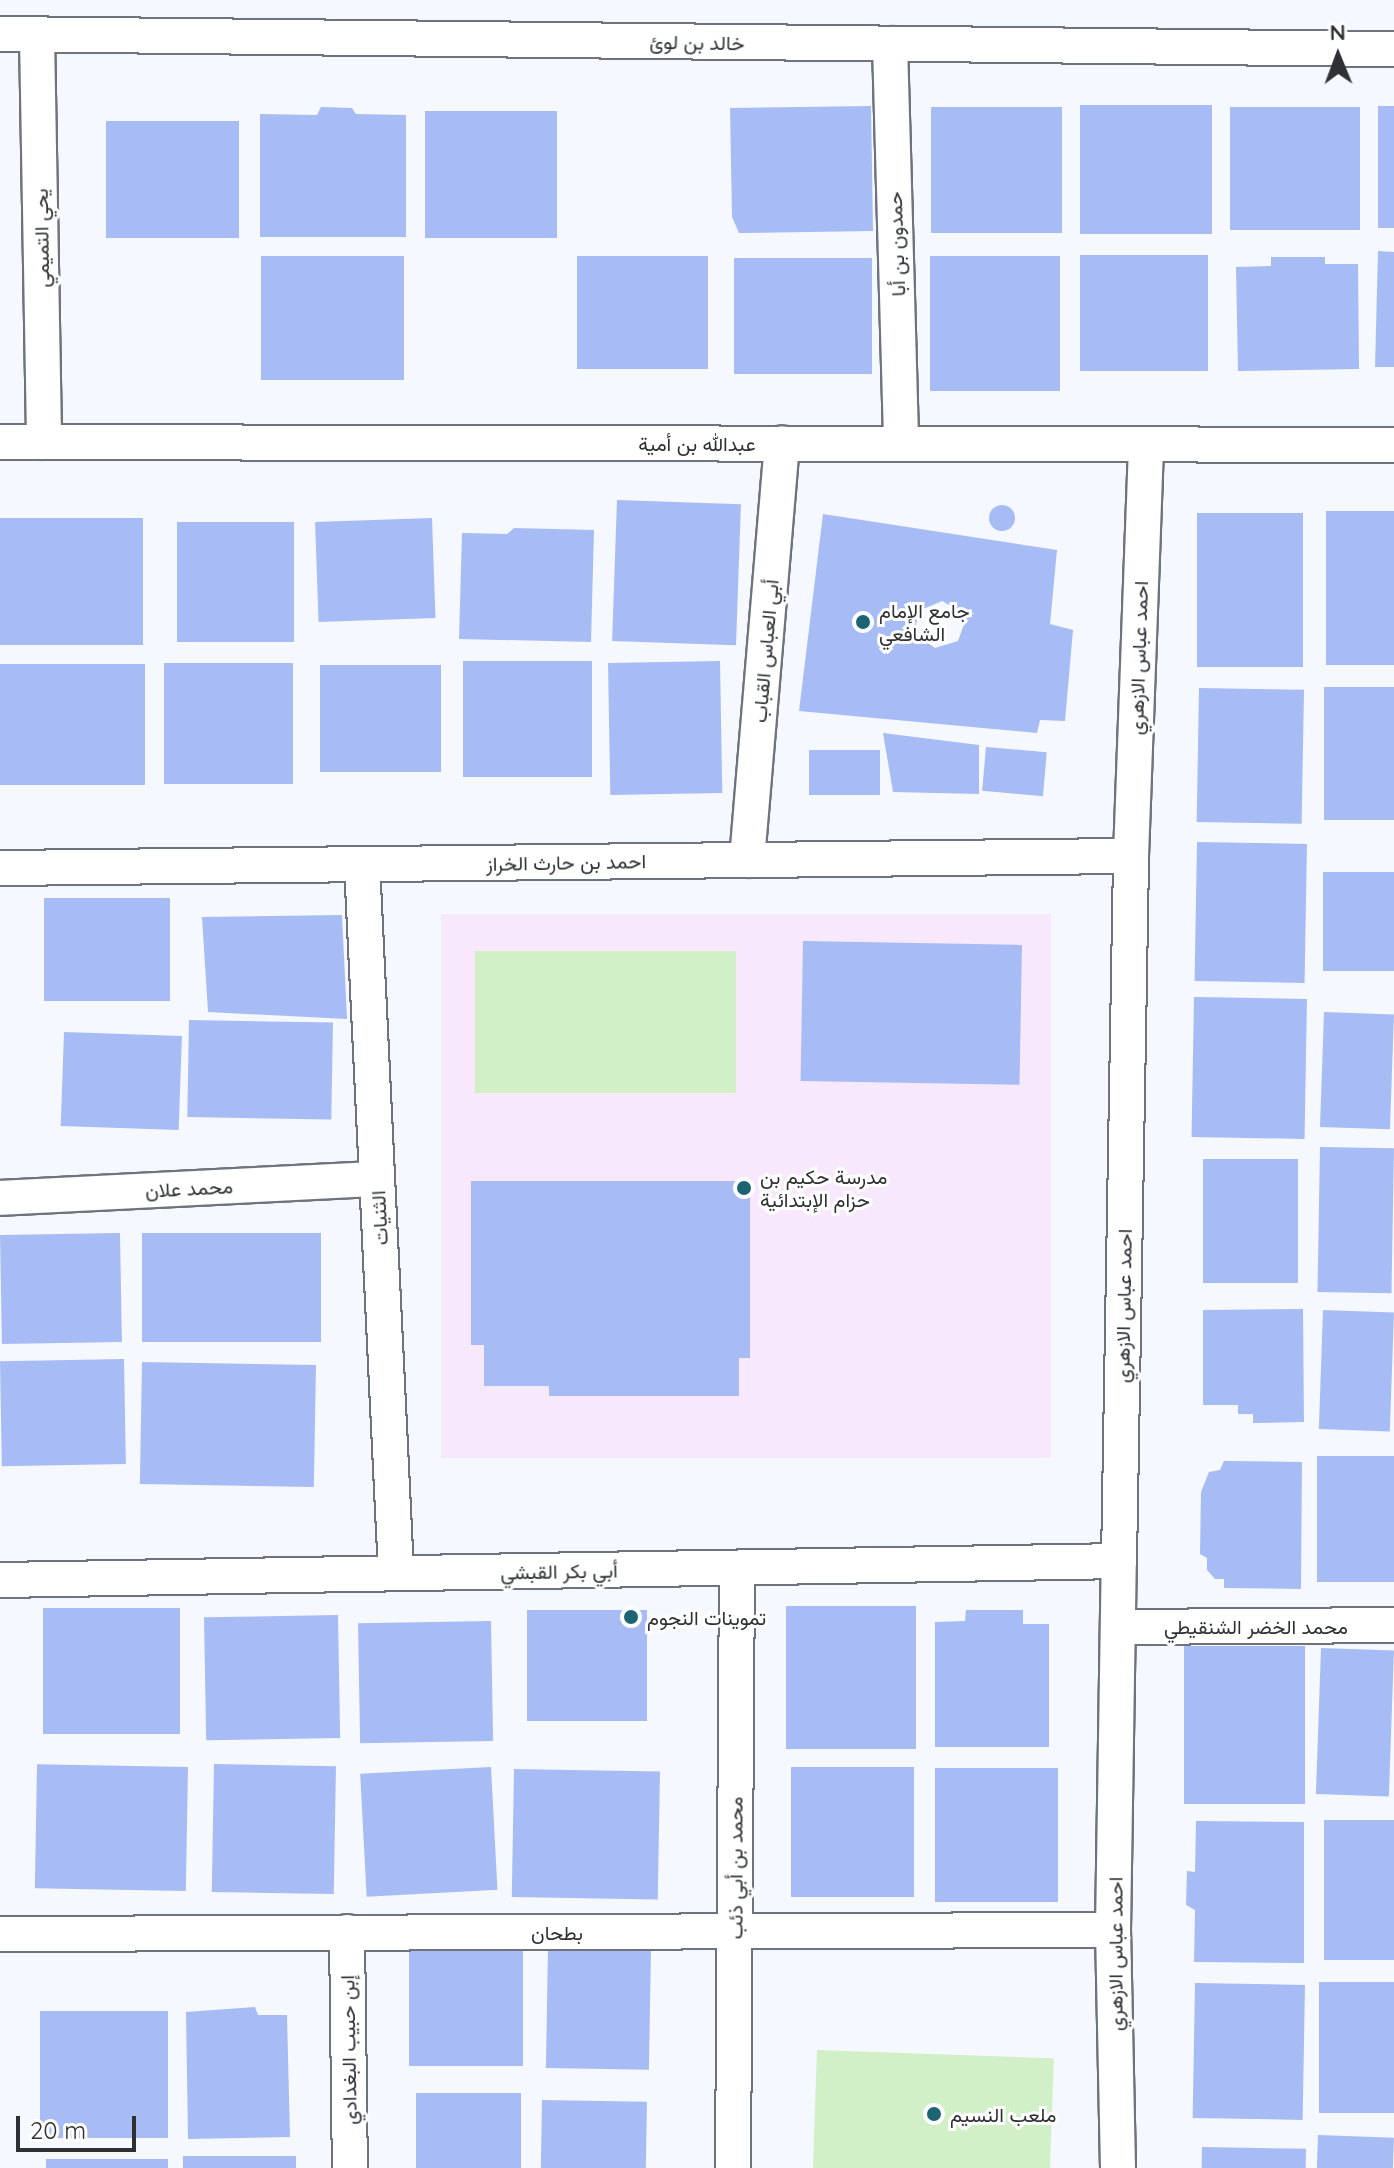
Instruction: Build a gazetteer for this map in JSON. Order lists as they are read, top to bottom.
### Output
{
  "streets": {
    "street": [
      "خالد بن لوئ",
      "يحي التميمي",
      "حمدون بن أبا",
      "عبدالله بن أمية",
      "أبي العباس القباب",
      "احمد عباس الازهري",
      "احمد بن حارث الخراز",
      "محمد علان",
      "الثنيات",
      "أبي بكر القبشي",
      "محمد الخضر الشنقيطي",
      "محمد بن أبي ذئب",
      "بطحان",
      "إبن حبيب البغدادي"
    ]
  },
  "crossings": [
    ["خالد بن لوئ", "يحي التميمي"],
    ["خالد بن لوئ", "حمدون بن أبا"],
    ["يحي التميمي", "عبدالله بن أمية"],
    ["حمدون بن أبا", "عبدالله بن أمية"],
    ["عبدالله بن أمية", "أبي العباس القباب"],
    ["عبدالله بن أمية", "احمد عباس الازهري"],
    ["أبي العباس القباب", "احمد بن حارث الخراز"],
    ["احمد عباس الازهري", "احمد بن حارث الخراز"],
    ["احمد عباس الازهري", "أبي بكر القبشي"],
    ["احمد عباس الازهري", "محمد الخضر الشنقيطي"],
    ["احمد عباس الازهري", "بطحان"],
    ["احمد بن حارث الخراز", "الثنيات"],
    ["محمد علان", "الثنيات"],
    ["الثنيات", "أبي بكر القبشي"],
    ["أبي بكر القبشي", "محمد بن أبي ذئب"],
    ["محمد بن أبي ذئب", "بطحان"],
    ["بطحان", "إبن حبيب البغدادي"]
  ],
  "places": [
    "جامع الإمام الشافعي",
    "مدرسة حكيم بن حزام الإبتدائية",
    "تموينات النجوم",
    "ملعب النسيم"
  ],
  "scale_bar": "20 m",
  "north": "top"
}
